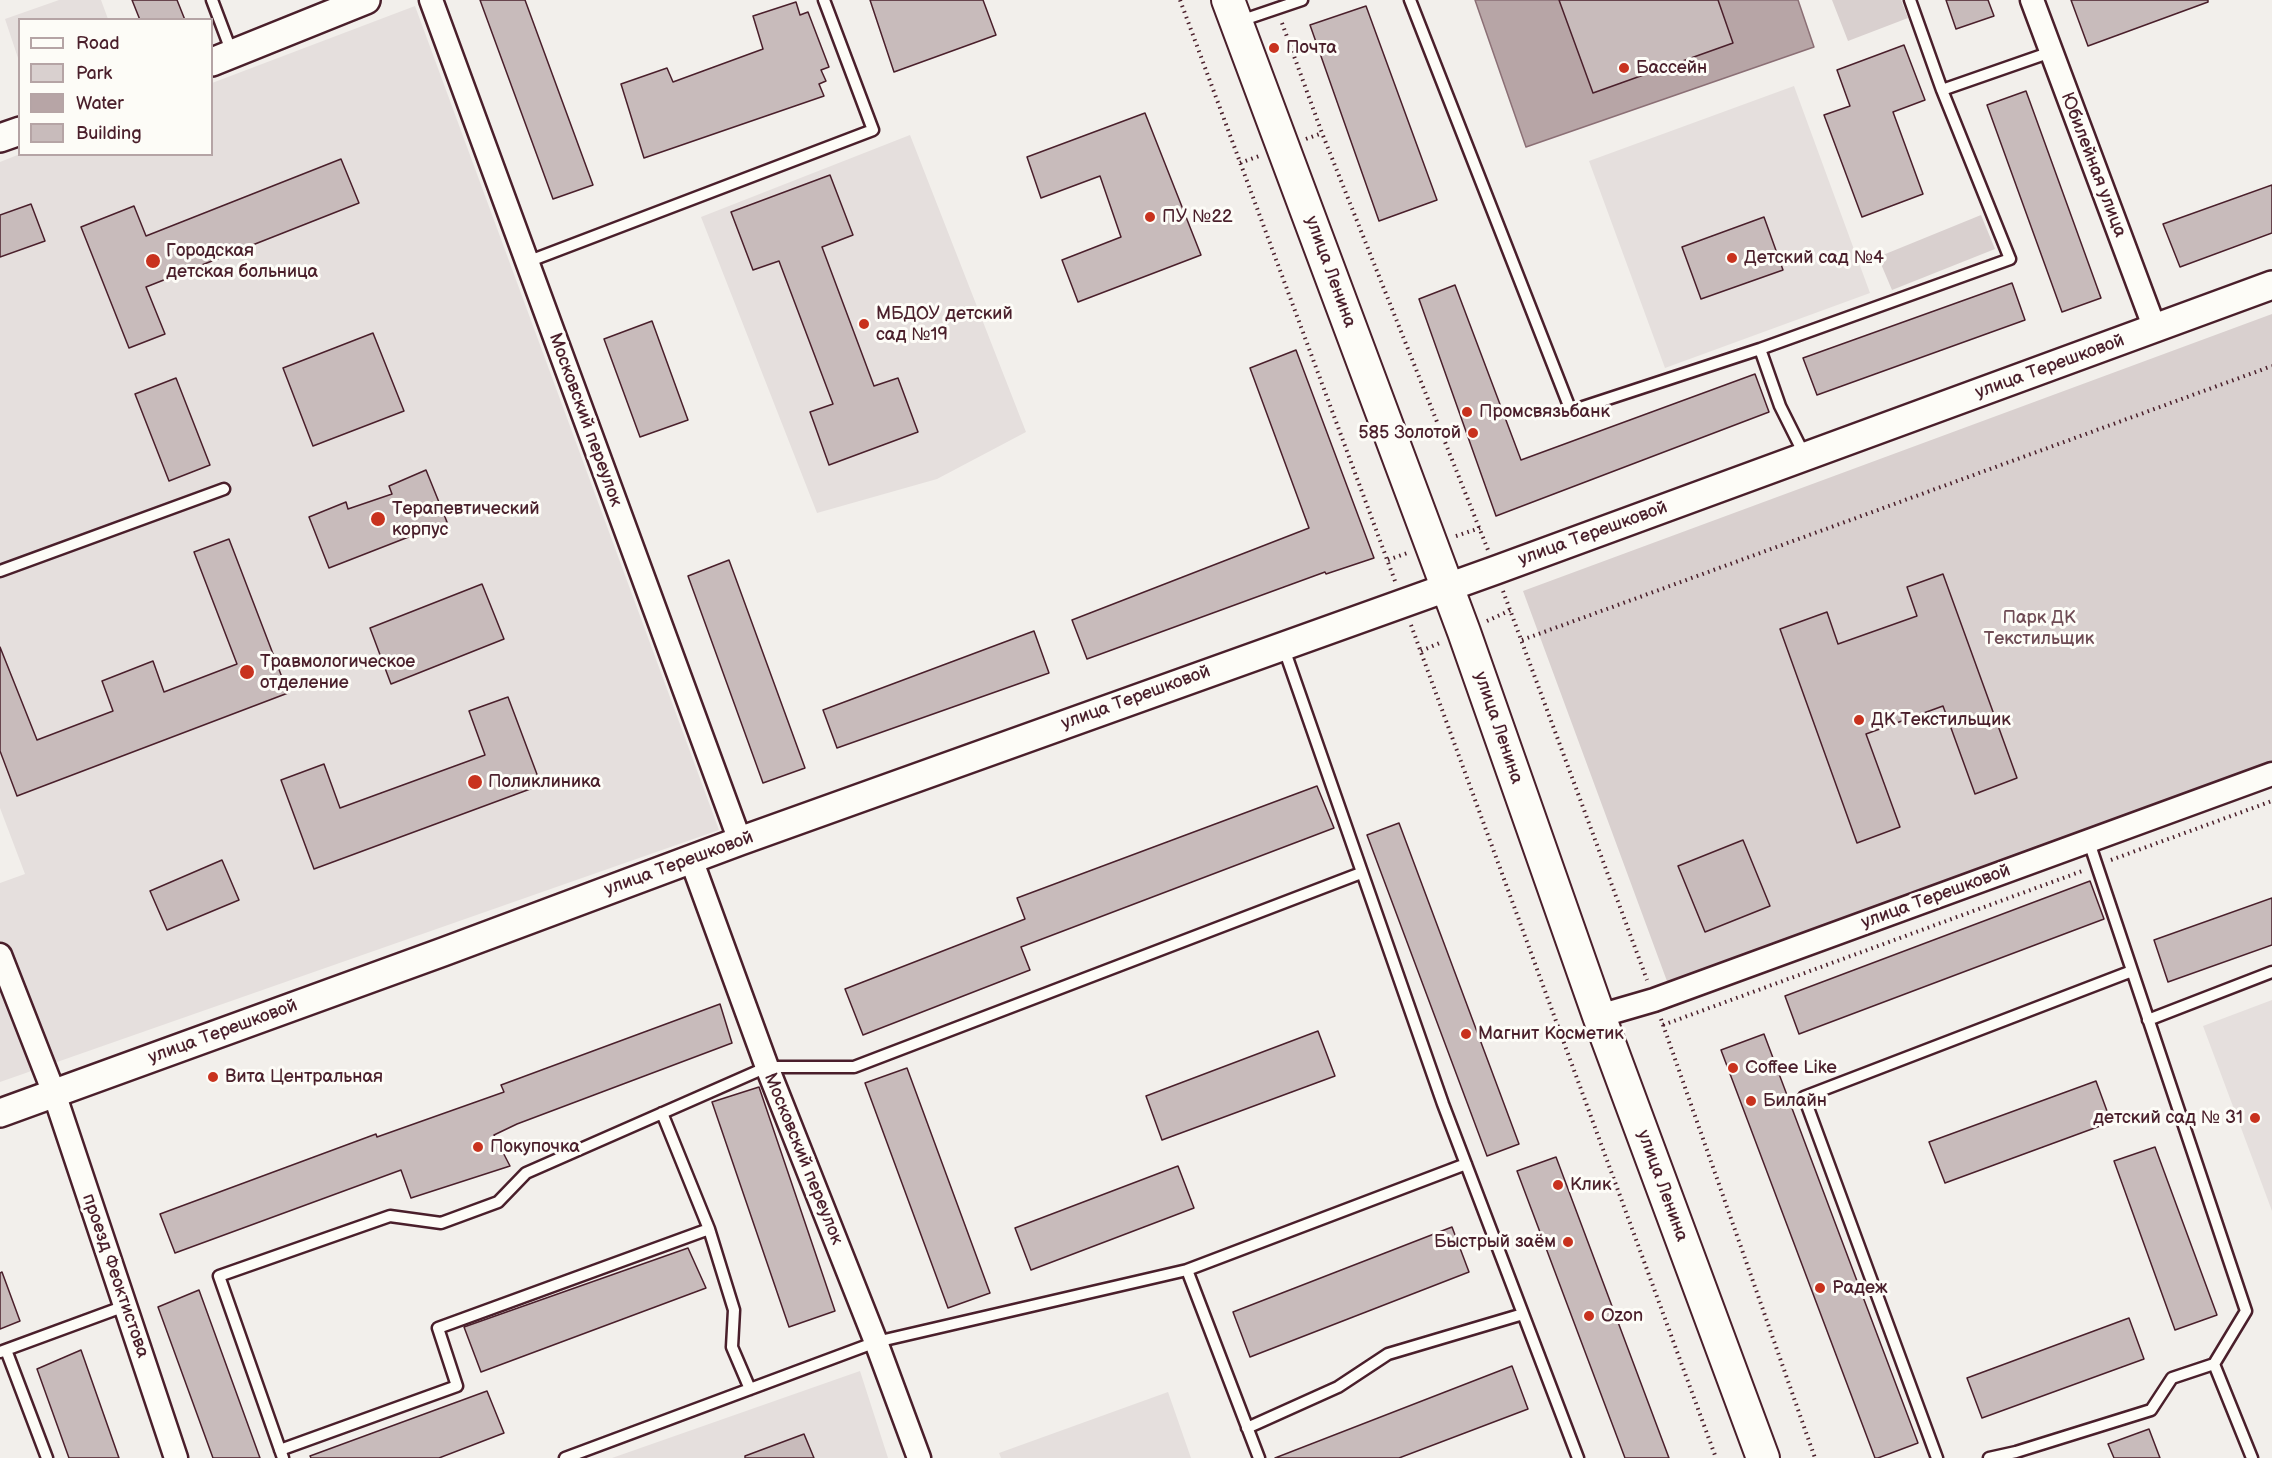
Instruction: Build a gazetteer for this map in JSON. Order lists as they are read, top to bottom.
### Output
{
  "streets": {
    "main road": ["улица Ленина"],
    "street": [
      "Юбилейная улица",
      "улица Терешковой",
      "Московский переулок",
      "проезд Феоктистова"
    ]
  },
  "crossings": [
    ["Юбилейная улица", "улица Терешковой"],
    ["улица Ленина", "улица Терешковой"],
    ["улица Терешковой", "Московский переулок"],
    ["улица Терешковой", "проезд Феоктистова"]
  ],
  "parks": ["Парк ДК Текстильщик"],
  "places": [
    "Почта",
    "Бассейн",
    "ПУ №22",
    "Детский сад №4",
    "Городская детская больница",
    "МБДОУ детский сад №19",
    "Промсвязьбанк",
    "585 Золотой",
    "Терапевтический корпус",
    "Травмологическое отделение",
    "ДК Текстильщик",
    "Поликлиника",
    "Магнит Косметик",
    "Coffee Like",
    "Вита Центральная",
    "Билайн",
    "детский сад № 31",
    "Покупочка",
    "Клик",
    "Быстрый заём",
    "Радеж",
    "Ozon"
  ],
  "legend": [
    "Road",
    "Park",
    "Water",
    "Building"
  ]
}
